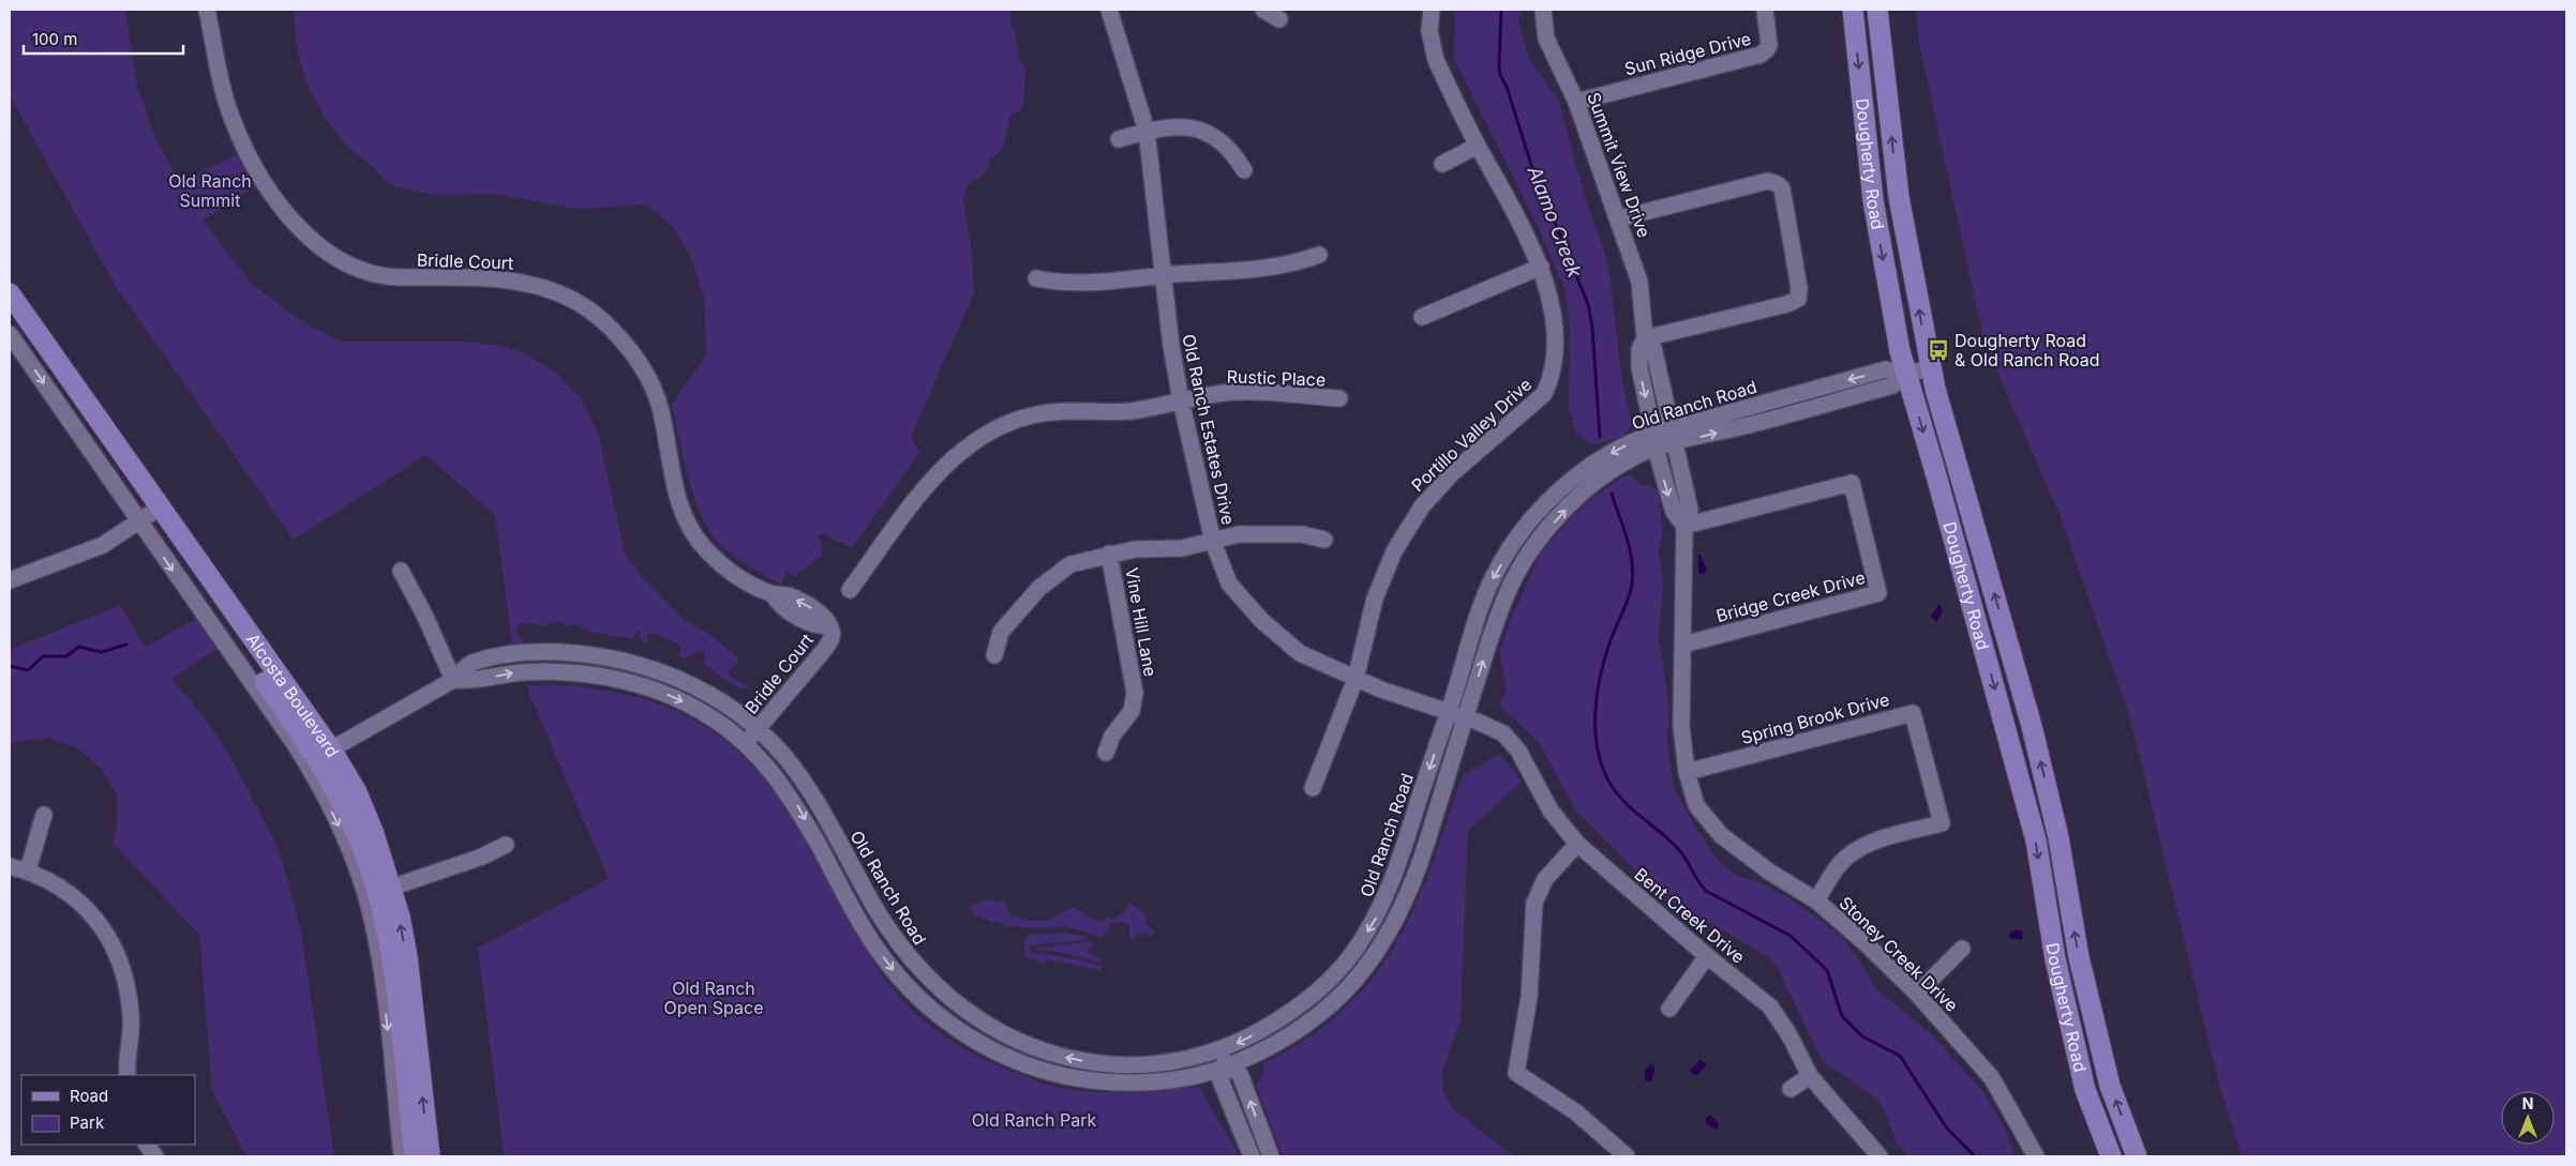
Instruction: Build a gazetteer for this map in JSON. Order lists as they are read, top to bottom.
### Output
{
  "streets": {
    "main road": ["Dougherty Road", "Alcosta Boulevard"],
    "street": [
      "Sun Ridge Drive",
      "Summit View Drive",
      "Bridle Court",
      "Rustic Place",
      "Old Ranch Road",
      "Old Ranch Estates Drive",
      "Portillo Valley Drive",
      "Bridge Creek Drive",
      "Vine Hill Lane",
      "Spring Brook Drive",
      "Bent Creek Drive",
      "Stoney Creek Drive"
    ]
  },
  "crossings": [
    ["Sun Ridge Drive", "Summit View Drive"],
    ["Dougherty Road", "Old Ranch Road"],
    ["Summit View Drive", "Old Ranch Road"],
    ["Summit View Drive", "Stoney Creek Drive"],
    ["Bridle Court", "Old Ranch Road"],
    ["Rustic Place", "Old Ranch Estates Drive"],
    ["Old Ranch Road", "Old Ranch Estates Drive"],
    ["Old Ranch Road", "Alcosta Boulevard"],
    ["Old Ranch Road", "Bent Creek Drive"],
    ["Old Ranch Road", "Stoney Creek Drive"],
    ["Old Ranch Estates Drive", "Portillo Valley Drive"],
    ["Old Ranch Estates Drive", "Bent Creek Drive"],
    ["Bridge Creek Drive", "Stoney Creek Drive"],
    ["Spring Brook Drive", "Stoney Creek Drive"]
  ],
  "water": ["Alamo Creek"],
  "parks": ["Old Ranch Summit", "Old Ranch Open Space", "Old Ranch Park"],
  "places": {
    "bus stop": ["Dougherty Road & Old Ranch Road"]
  },
  "legend": ["Road", "Park"],
  "scale_bar": "100 m",
  "north": "top"
}
